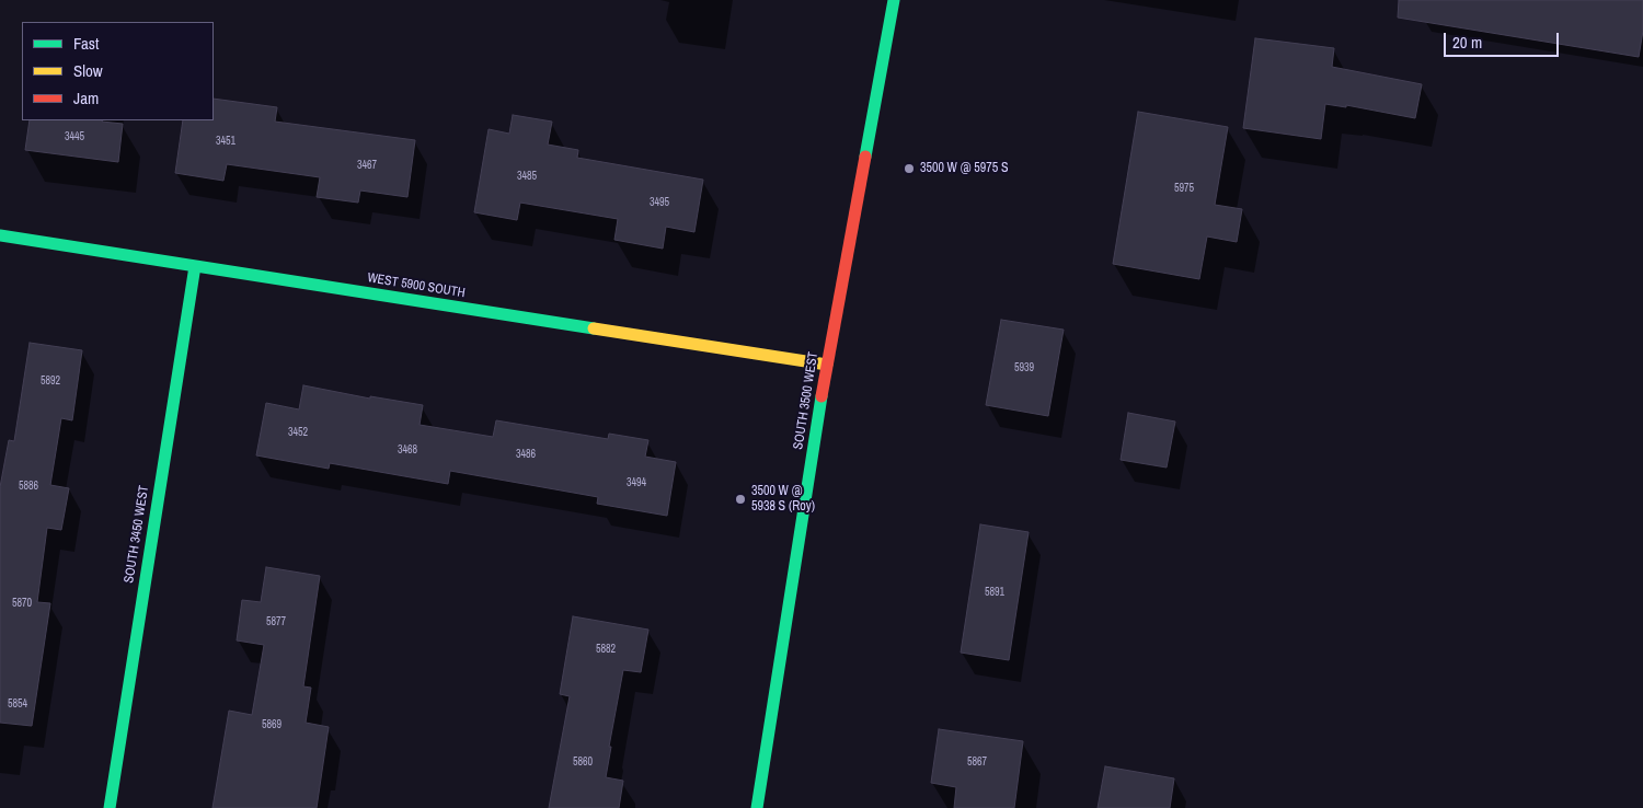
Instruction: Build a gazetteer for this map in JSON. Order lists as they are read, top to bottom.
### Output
{
  "streets": {
    "street": ["WEST 5900 SOUTH", "SOUTH 3500 WEST", "SOUTH 3450 WEST"]
  },
  "crossings": [
    ["WEST 5900 SOUTH", "SOUTH 3500 WEST"],
    ["WEST 5900 SOUTH", "SOUTH 3450 WEST"]
  ],
  "places": ["3500 W @ 5975 S", "3500 W @ 5938 S (Roy)"],
  "house_numbers": [
    "3445",
    "3451",
    "3467",
    "3485",
    "5975",
    "3495",
    "5939",
    "5892",
    "3452",
    "3468",
    "3486",
    "3494",
    "5886",
    "5891",
    "5870",
    "5877",
    "5882",
    "5854",
    "5869",
    "5860",
    "5867"
  ],
  "legend": ["Fast", "Slow", "Jam"],
  "scale_bar": "20 m"
}
